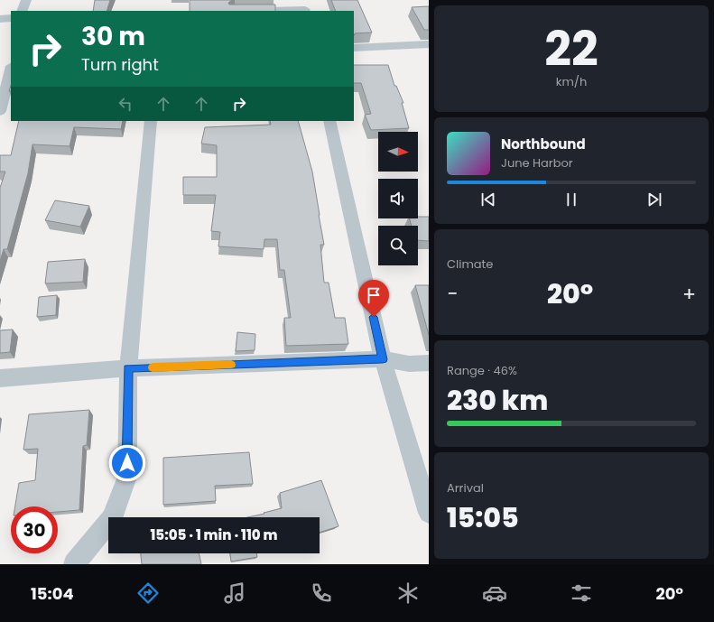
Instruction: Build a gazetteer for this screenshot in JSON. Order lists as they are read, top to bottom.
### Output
{
  "north": "right",
  "page": {
    "tile": [
      ["22", "km/h"],
      "Climate",
      ["Range · 46%", "230 km"],
      ["Arrival", "15:05"]
    ],
    "turn": ["30 m", "Turn right"],
    "song": ["Northbound", "June Harbor"],
    "heat": ["−", "20°", "+"],
    "limit": "30",
    "trip": "15:05 · 1 min · 110 m",
    "tabs": ["15:04", "20°"]
  }
}
